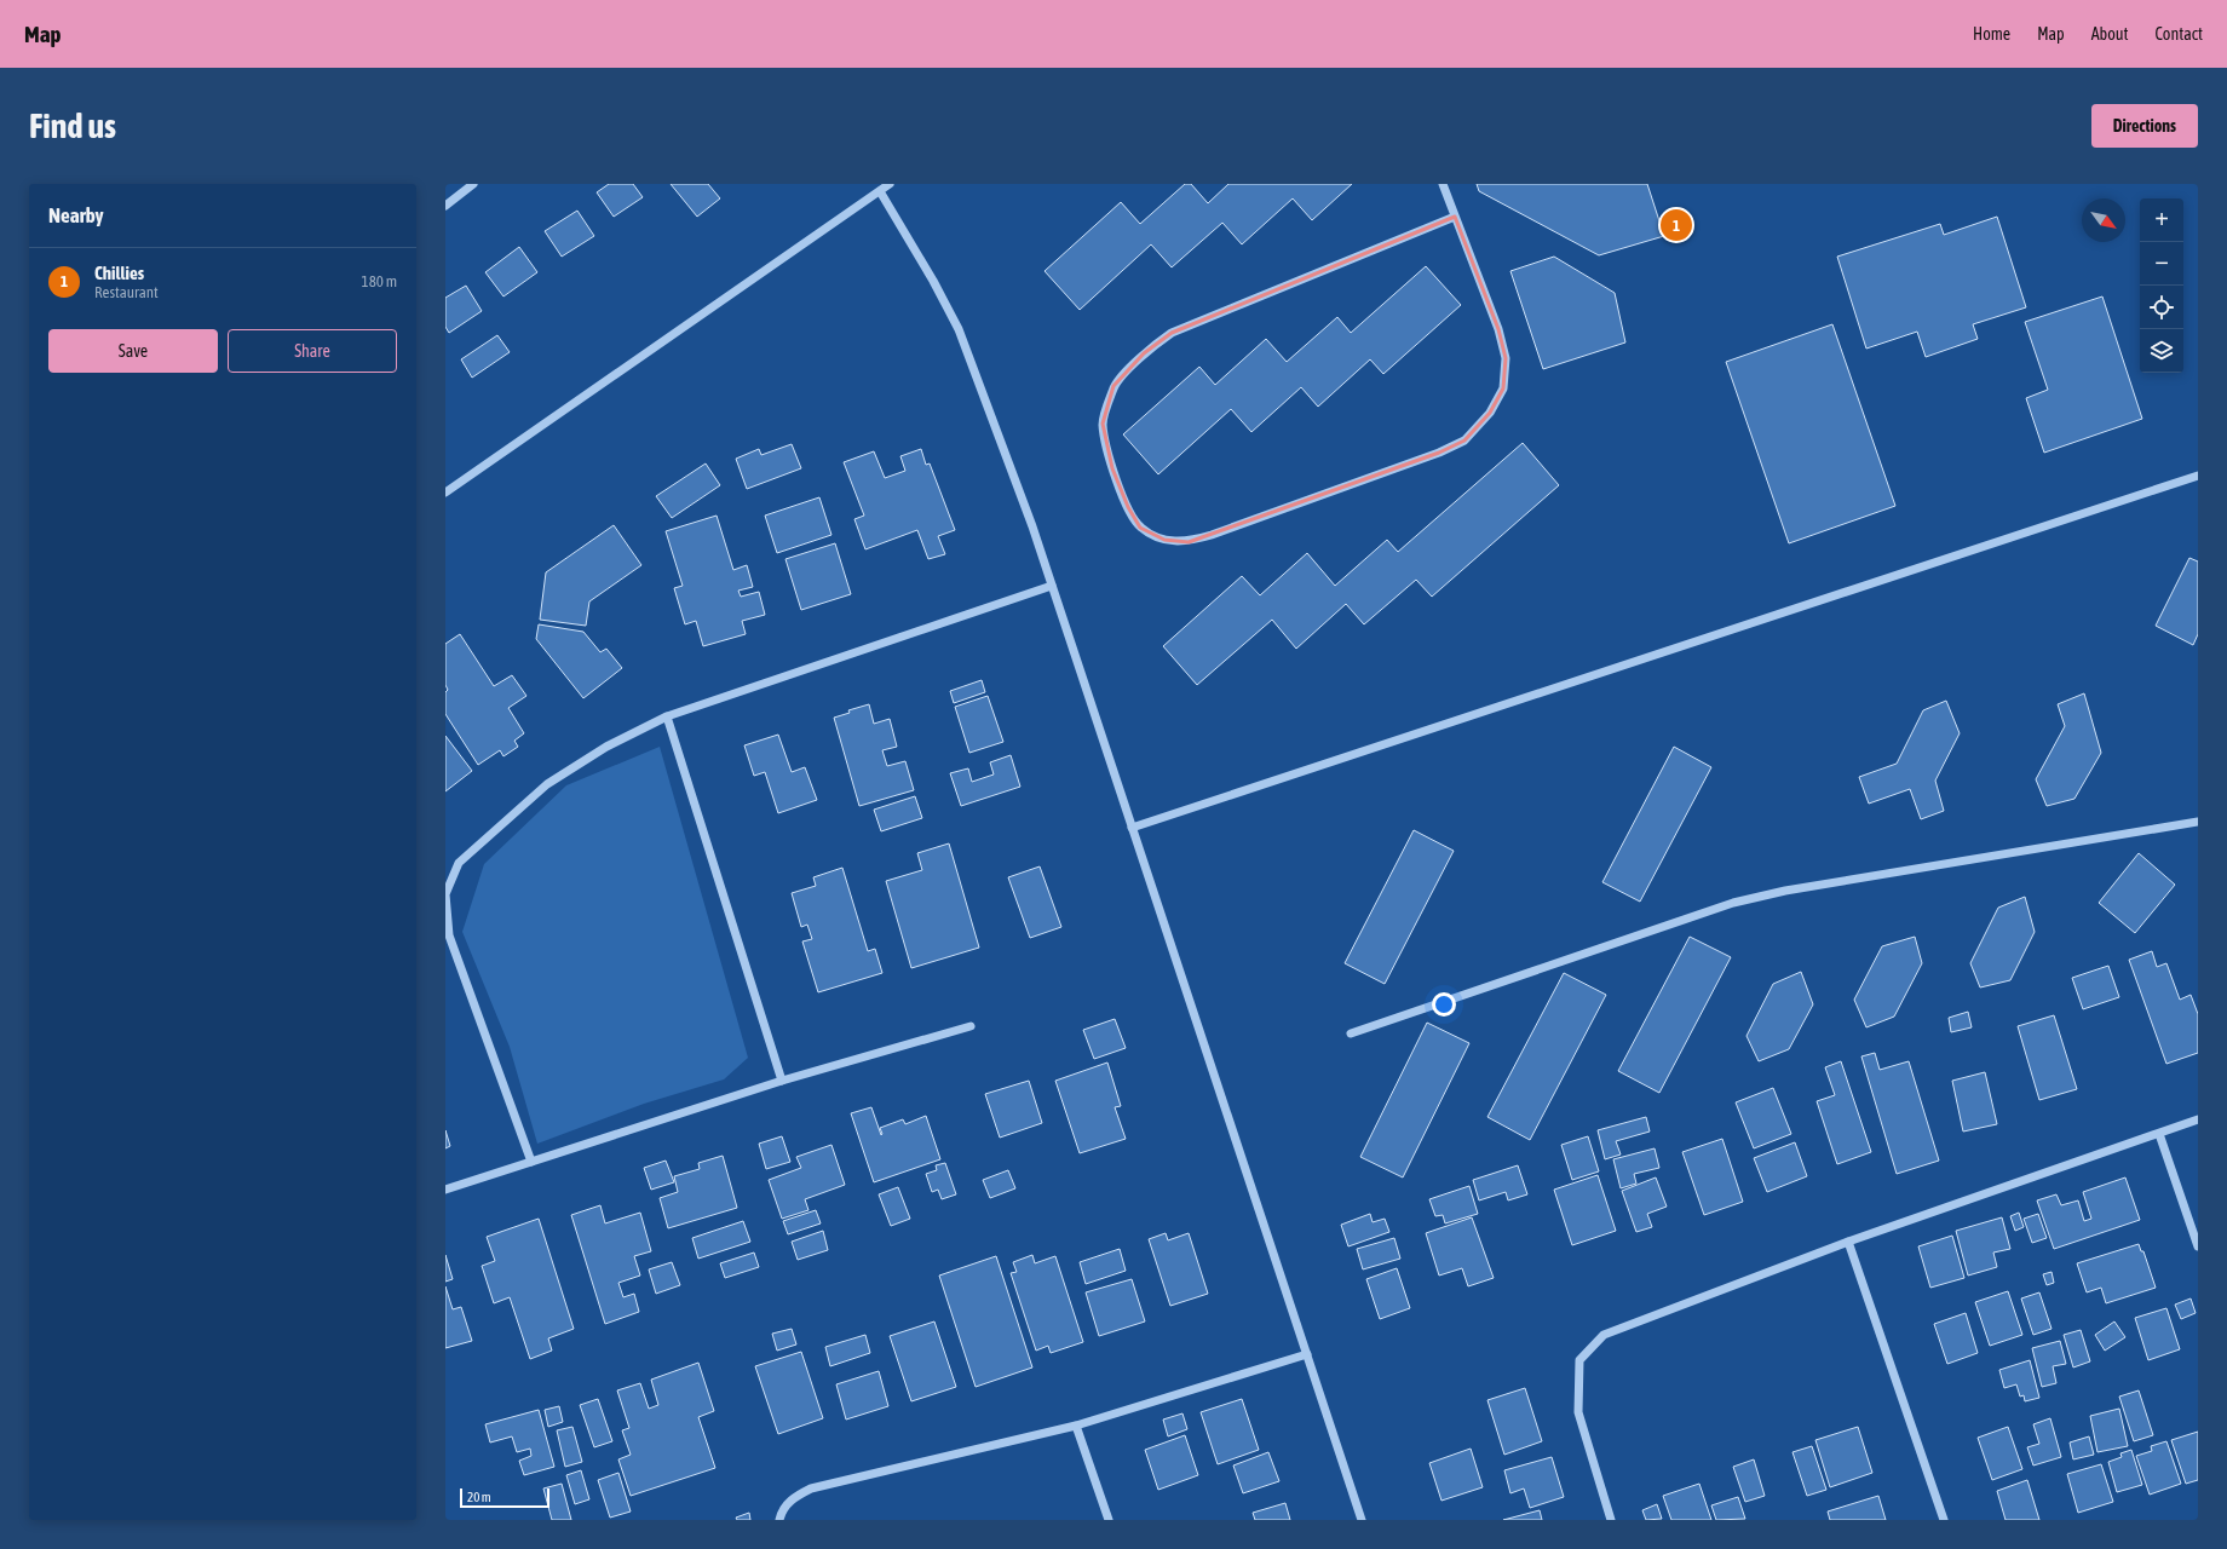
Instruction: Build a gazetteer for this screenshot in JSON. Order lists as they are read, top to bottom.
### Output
{
  "scale_bar": "20 m",
  "north": "bottom right",
  "page": {
    "header": "Map",
    "nav": [
      "Home",
      "Map",
      "About",
      "Contact"
    ],
    "buttons": [
      "Directions",
      ["Save", "Share"]
    ],
    "title": "Find us",
    "heading": "Nearby",
    "map_buttons": ["+", "−"],
    "pins": "1",
    "list": [
      {
        "mark": "1",
        "name": "Chillies",
        "note": "Restaurant",
        "value": "180 m"
      }
    ],
    "scale": "20 m"
  }
}
